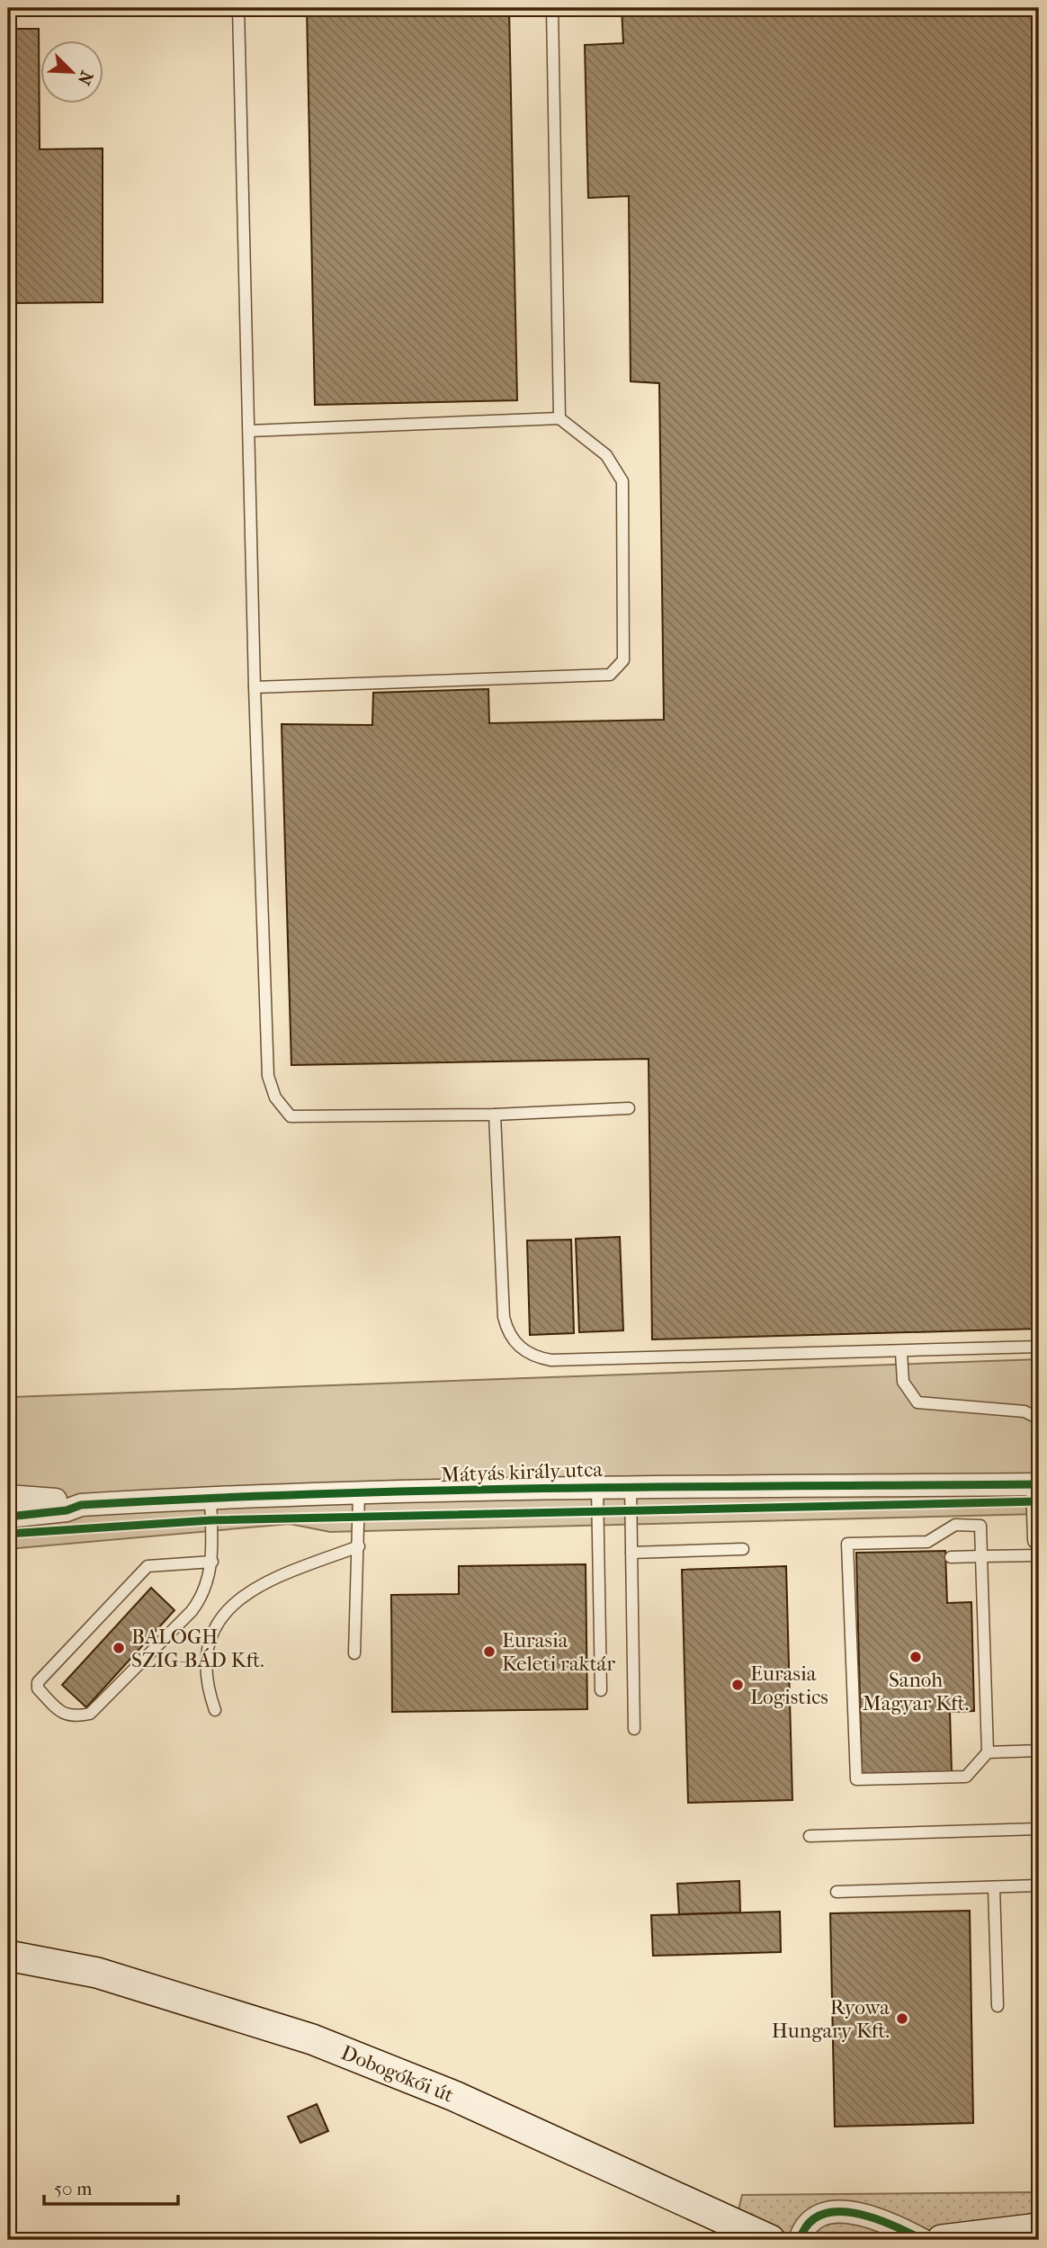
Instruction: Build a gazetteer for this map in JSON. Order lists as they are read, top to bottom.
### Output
{
  "streets": {
    "main road": ["Dobogókői út"],
    "street": ["Mátyás király utca"]
  },
  "places": [
    "BALOGH SZIG-BÁD Kft.",
    "Eurasia Keleti raktár",
    "Sanoh Magyar Kft.",
    "Eurasia Logistics",
    "Ryowa Hungary Kft."
  ],
  "scale_bar": "50 m",
  "north": "bottom right"
}
